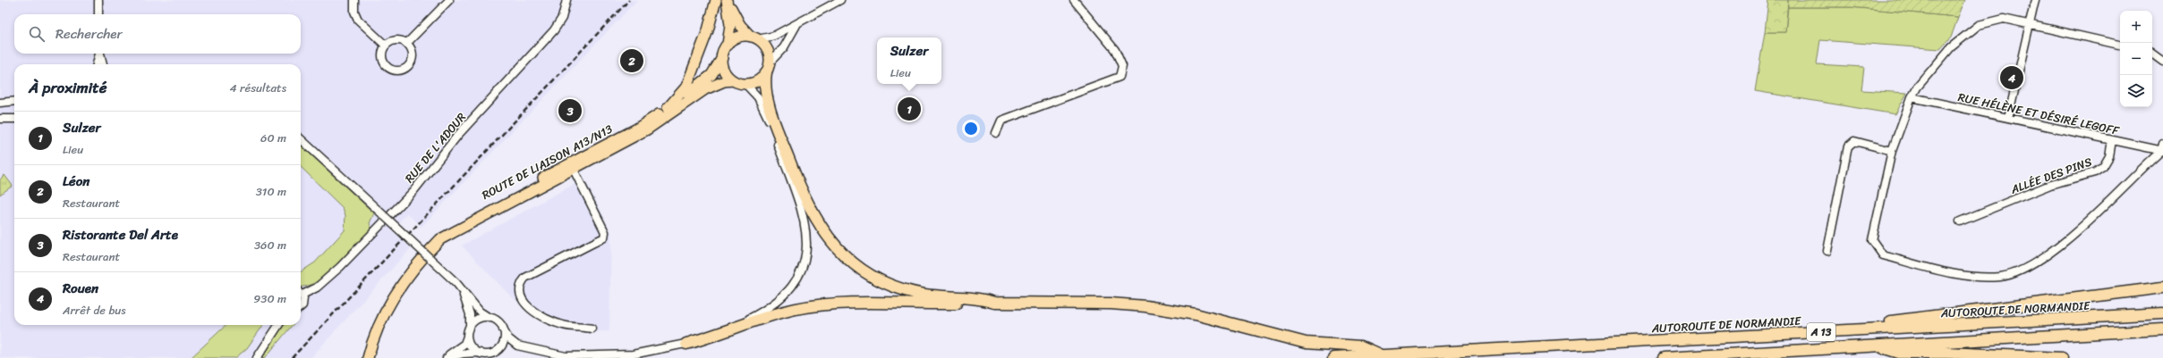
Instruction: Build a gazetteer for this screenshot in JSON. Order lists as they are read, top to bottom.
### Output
{
  "streets": {
    "highway": ["AUTOROUTE DE NORMANDIE", "A 13"],
    "main road": ["ROUTE DE LIAISON A13/N13"],
    "street": ["RUE HÉLÈNE ET DÉSIRÉ LEGOFF", "RUE DE L'ADOUR", "ALLÉE DES PINS"]
  },
  "crossings": [
    ["RUE HÉLÈNE ET DÉSIRÉ LEGOFF", "ALLÉE DES PINS"]
  ],
  "page": {
    "map_buttons": ["+", "−"],
    "search": "Rechercher",
    "popup": ["Sulzer", "Lieu"],
    "pins": [
      "2",
      "4",
      "1",
      "3"
    ],
    "heading": ["À proximité", "4 résultats"],
    "list": [
      {
        "mark": "1",
        "name": "Sulzer",
        "note": "Lieu",
        "value": "60 m"
      },
      {
        "mark": "2",
        "name": "Léon",
        "note": "Restaurant",
        "value": "310 m"
      },
      {
        "mark": "3",
        "name": "Ristorante Del Arte",
        "note": "Restaurant",
        "value": "360 m"
      },
      {
        "mark": "4",
        "name": "Rouen",
        "note": "Arrêt de bus",
        "value": "930 m"
      }
    ]
  }
}
